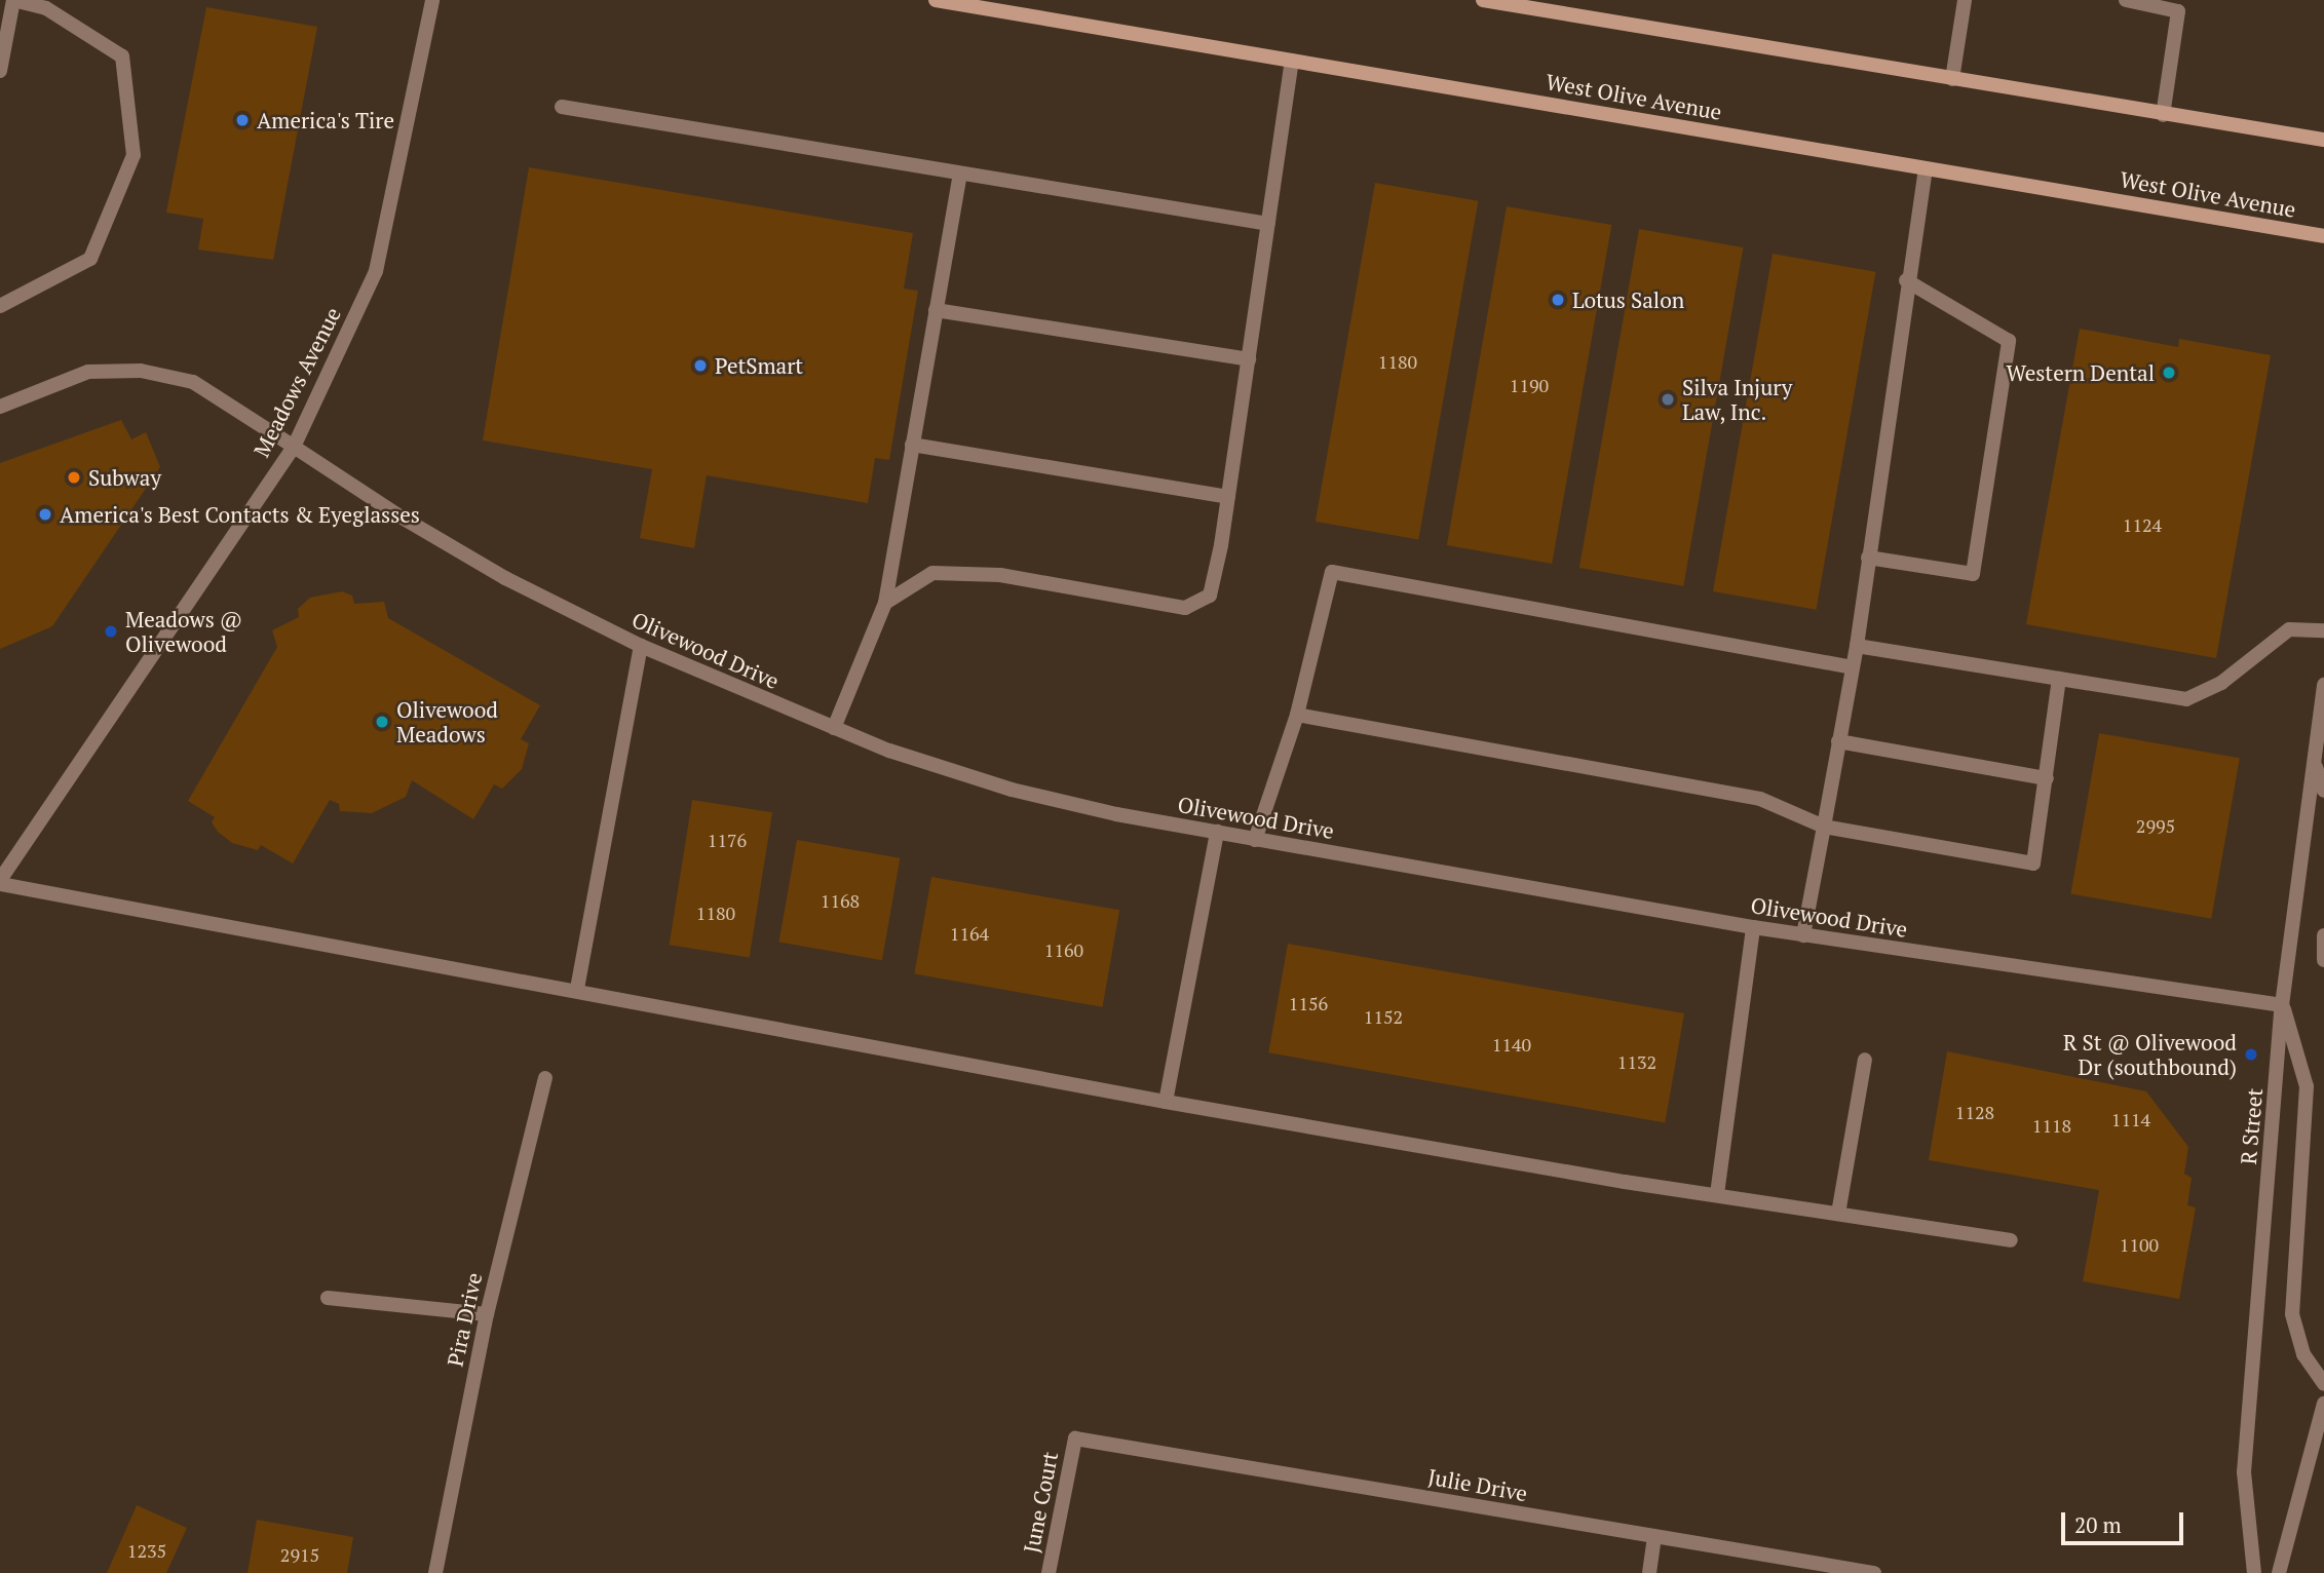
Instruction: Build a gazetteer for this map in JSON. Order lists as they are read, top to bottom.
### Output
{
  "streets": {
    "main road": ["West Olive Avenue"],
    "street": [
      "Meadows Avenue",
      "Olivewood Drive",
      "R Street",
      "Pira Drive",
      "Julie Drive",
      "June Court"
    ]
  },
  "crossings": [
    ["Meadows Avenue", "Olivewood Drive"],
    ["Olivewood Drive", "R Street"],
    ["Julie Drive", "June Court"]
  ],
  "places": [
    "America's Tire",
    "Lotus Salon",
    "PetSmart",
    "Western Dental",
    "Silva Injury Law, Inc.",
    "Subway",
    "America's Best Contacts & Eyeglasses",
    "Meadows @ Olivewood",
    "Olivewood Meadows",
    "R St @ Olivewood Dr (southbound)"
  ],
  "house_numbers": [
    "1180",
    "1190",
    "1124",
    "2995",
    "1176",
    "1168",
    "1180",
    "1164",
    "1160",
    "1156",
    "1152",
    "1140",
    "1132",
    "1128",
    "1114",
    "1118",
    "1100",
    "1235",
    "2915"
  ],
  "scale_bar": "20 m"
}
